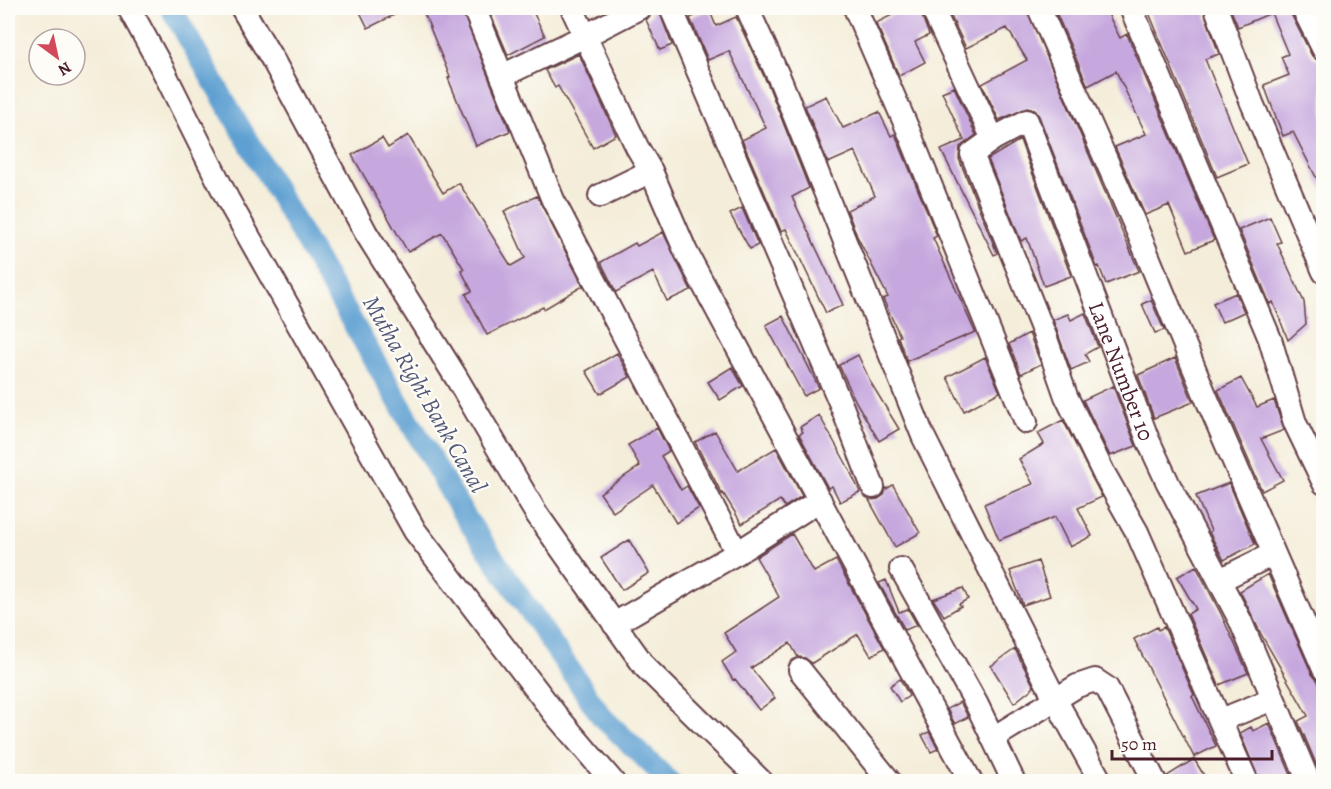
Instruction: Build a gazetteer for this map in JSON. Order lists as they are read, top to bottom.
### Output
{
  "streets": {
    "street": ["Lane Number 10"]
  },
  "water": ["Mutha Right Bank Canal"],
  "scale_bar": "50 m",
  "north": "bottom right"
}
